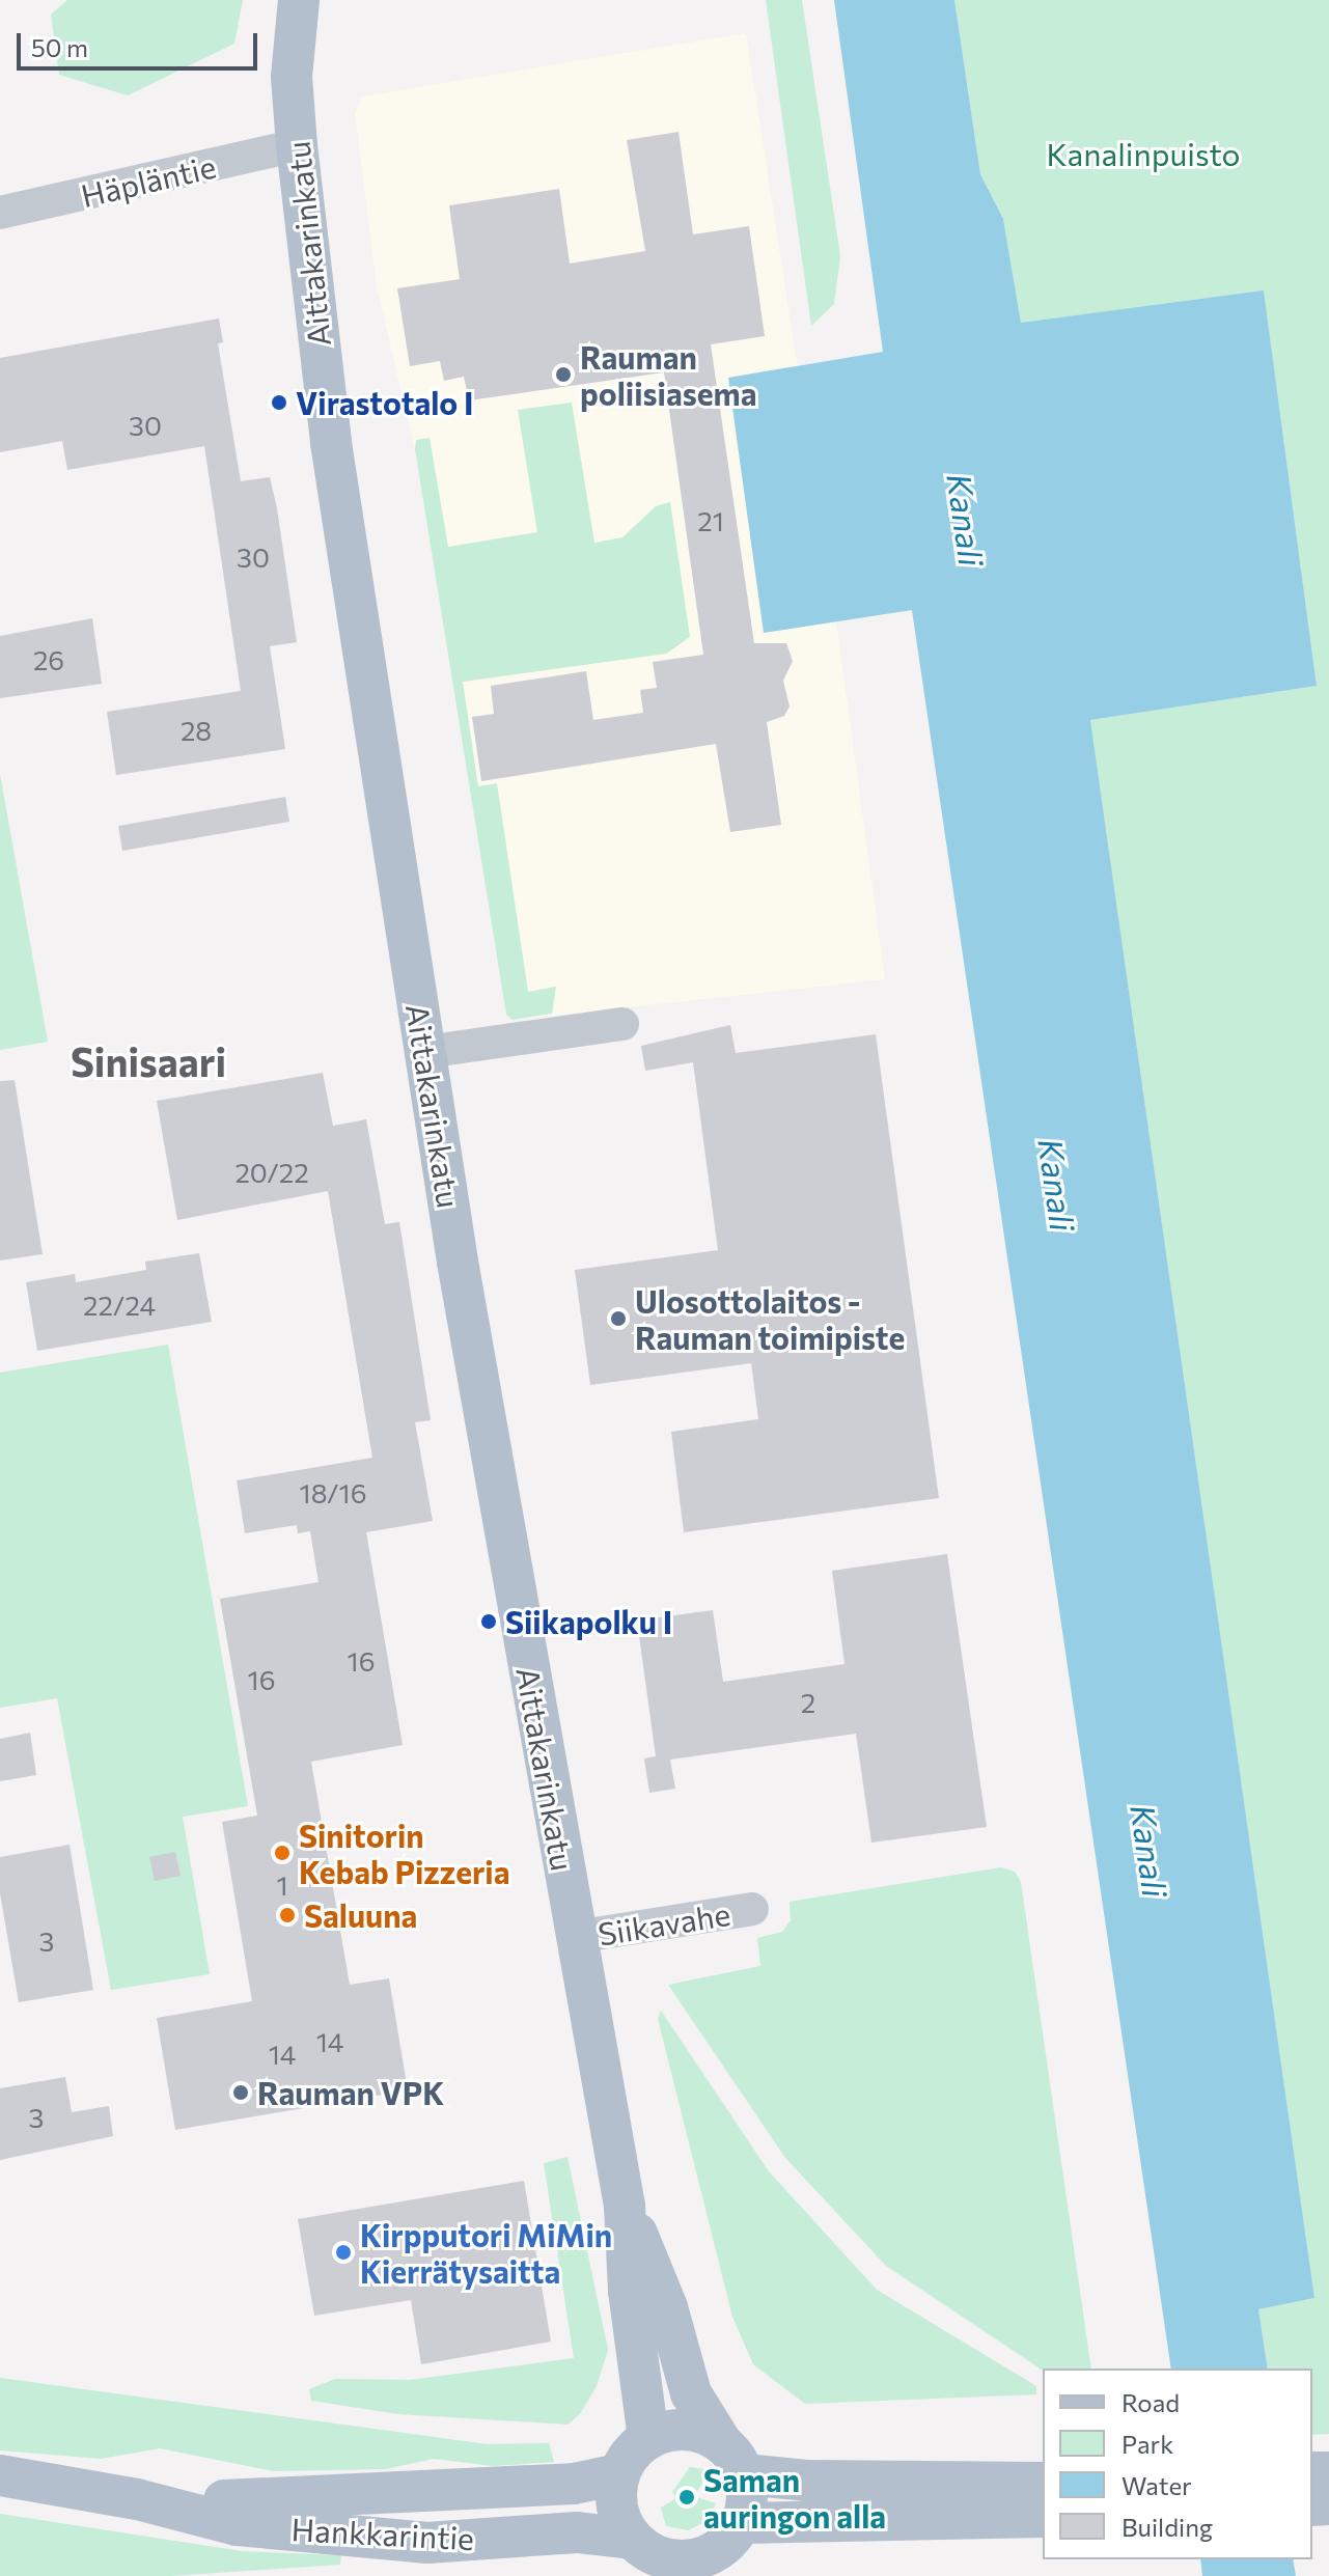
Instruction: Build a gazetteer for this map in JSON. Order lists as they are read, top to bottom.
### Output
{
  "streets": {
    "main road": ["Aittakarinkatu", "Hankkarintie"],
    "street": ["Häpläntie", "Siikavahe"]
  },
  "crossings": [
    ["Häpläntie", "Aittakarinkatu"],
    ["Aittakarinkatu", "Siikavahe"],
    ["Aittakarinkatu", "Hankkarintie"]
  ],
  "districts": ["Sinisaari"],
  "water": ["Kanali"],
  "parks": ["Kanalinpuisto"],
  "places": [
    "Rauman poliisiasema",
    "Virastotalo I",
    "Ulosottolaitos - Rauman toimipiste",
    "Siikapolku I",
    "Sinitorin Kebab Pizzeria",
    "Saluuna",
    "Rauman VPK",
    "Kirpputori MiMin Kierrätysaitta",
    "Saman auringon alla"
  ],
  "house_numbers": [
    "30",
    "21",
    "30",
    "26",
    "28",
    "20/22",
    "22/24",
    "18/16",
    "16",
    "16",
    "2",
    "1",
    "3",
    "14",
    "14",
    "3"
  ],
  "legend": [
    "Road",
    "Park",
    "Water",
    "Building"
  ],
  "scale_bar": "50 m"
}
